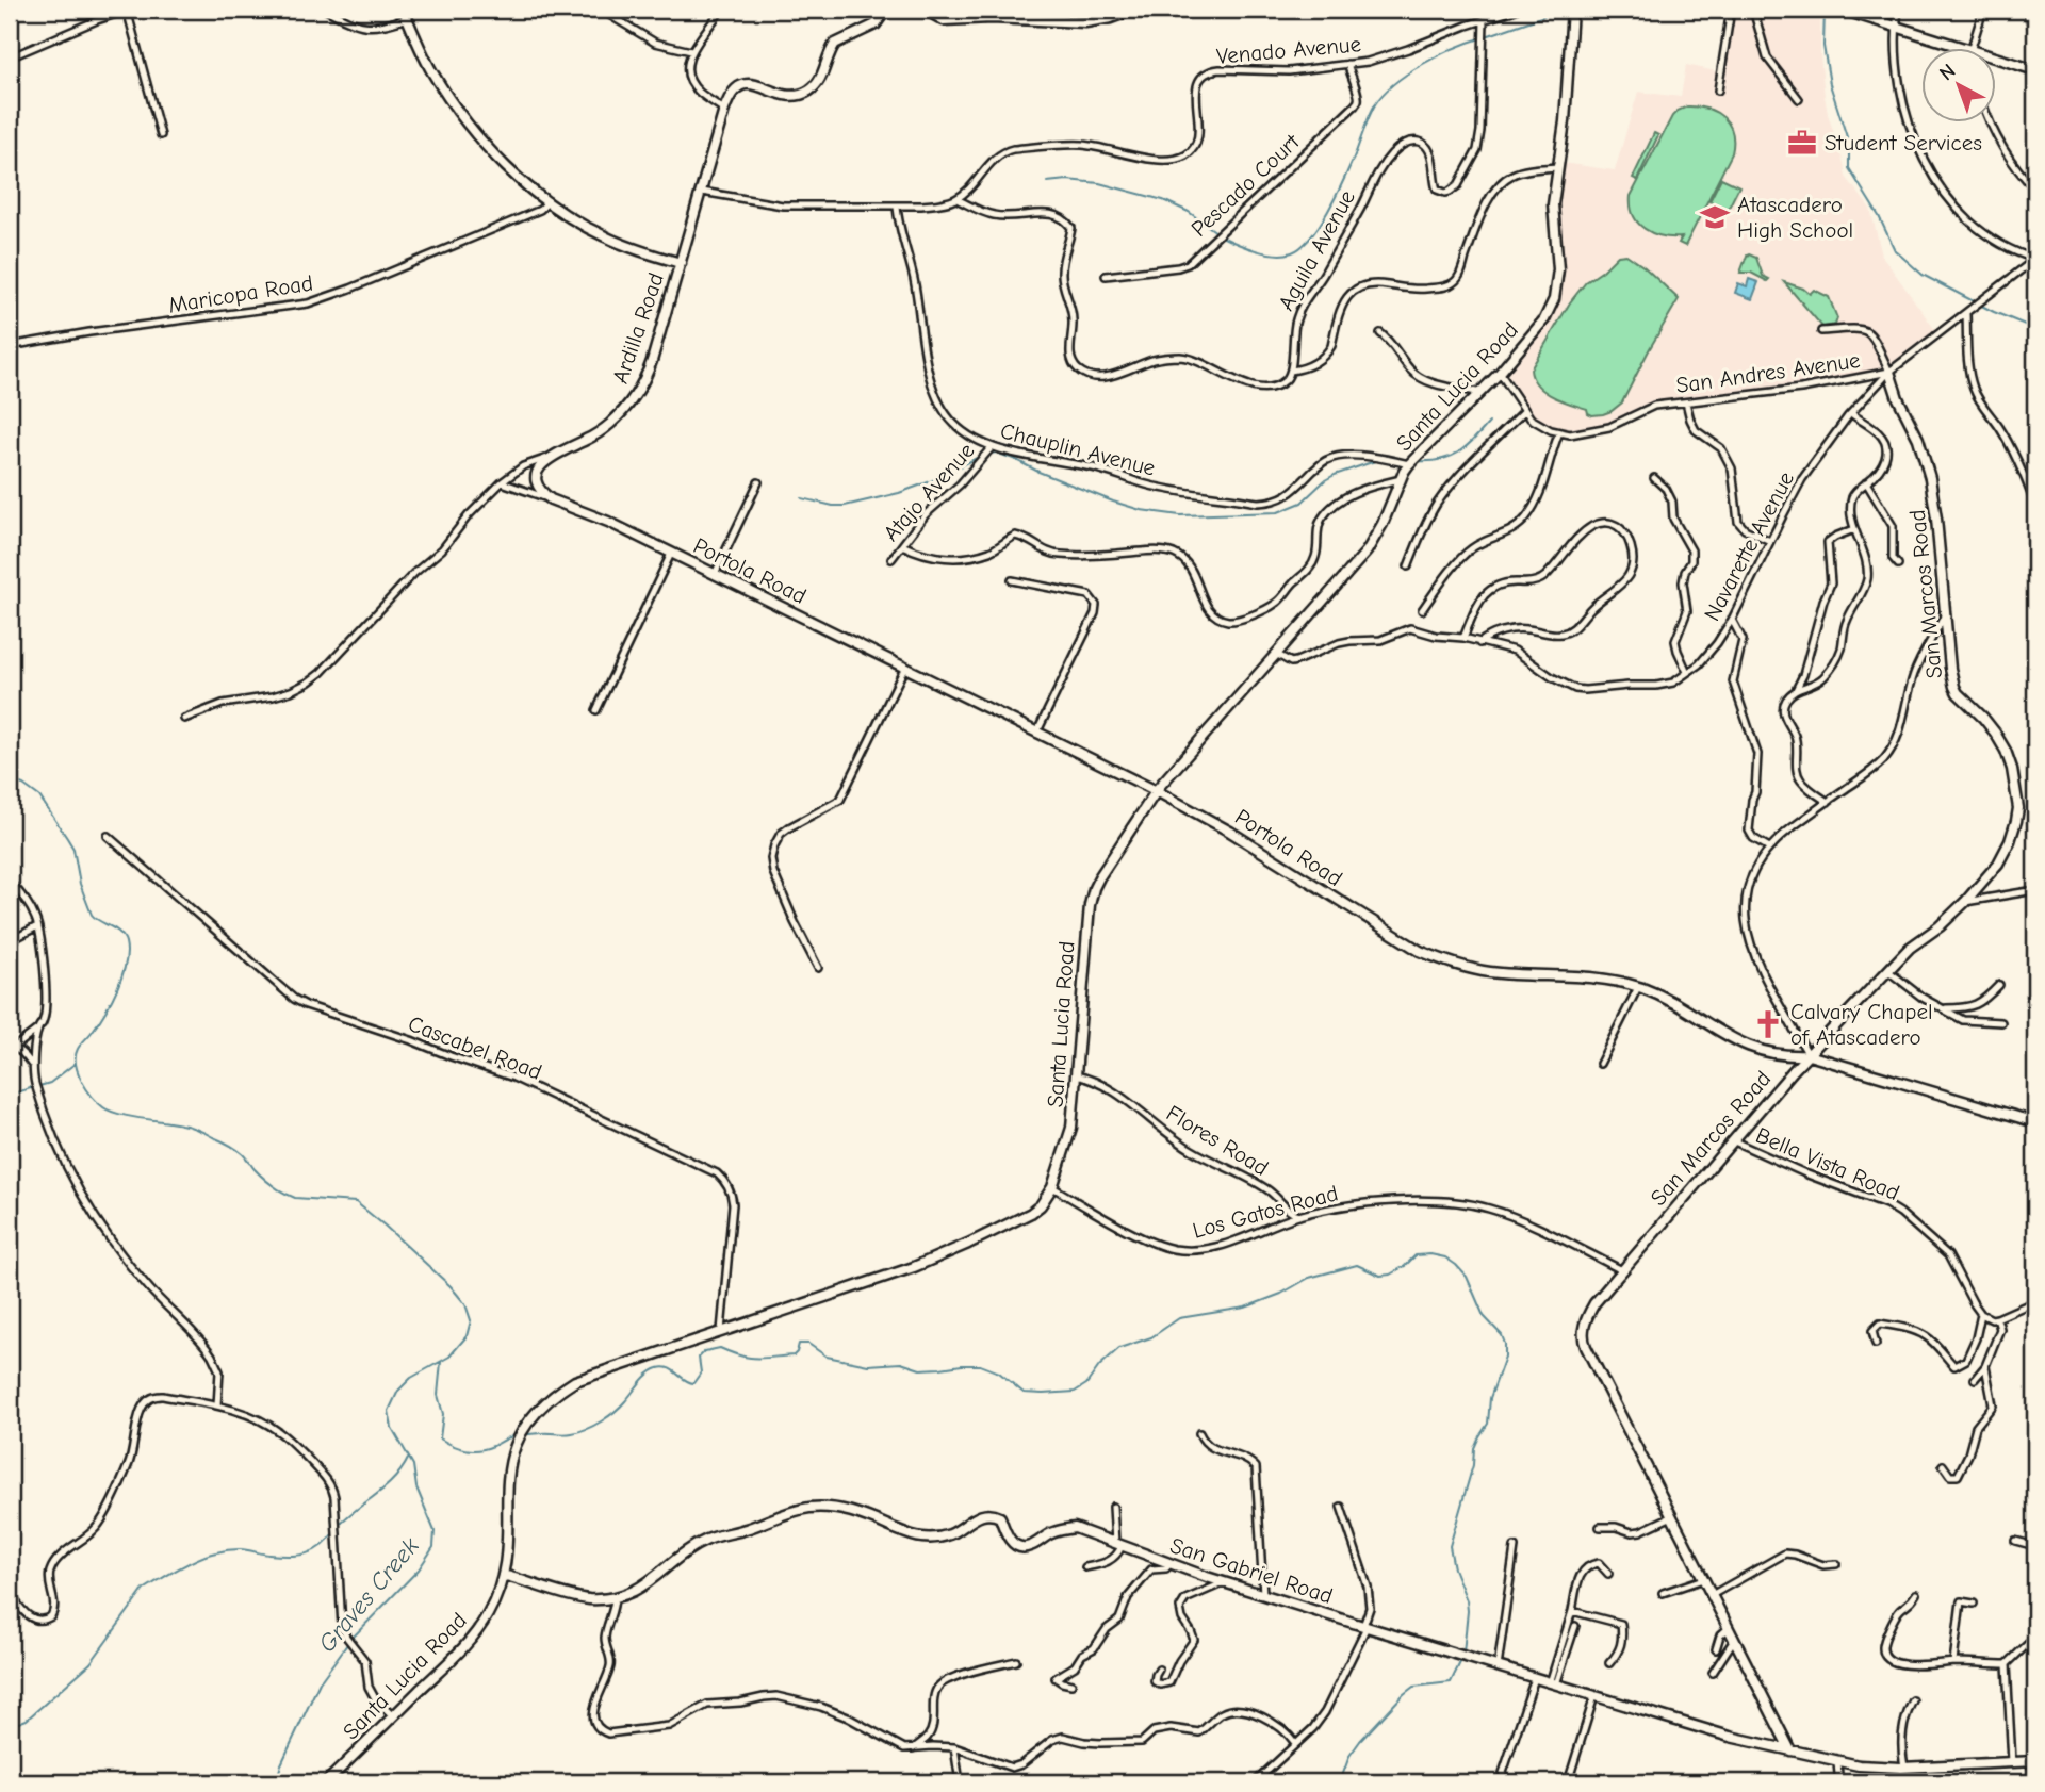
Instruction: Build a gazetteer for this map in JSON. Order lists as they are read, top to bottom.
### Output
{
  "streets": {
    "street": [
      "Venado Avenue",
      "Pescado Court",
      "Aguila Avenue",
      "Maricopa Road",
      "Ardilla Road",
      "San Andres Avenue",
      "Santa Lucia Road",
      "Chauplin Avenue",
      "Atajo Avenue",
      "Navarette Avenue",
      "Portola Road",
      "San Marcos Road",
      "Cascabel Road",
      "Flores Road",
      "Bella Vista Road",
      "Los Gatos Road",
      "San Gabriel Road"
    ]
  },
  "crossings": [
    ["Venado Avenue", "Pescado Court"],
    ["Venado Avenue", "Aguila Avenue"],
    ["Ardilla Road", "Portola Road"],
    ["San Andres Avenue", "Navarette Avenue"],
    ["San Andres Avenue", "San Marcos Road"],
    ["Santa Lucia Road", "Chauplin Avenue"],
    ["Santa Lucia Road", "Navarette Avenue"],
    ["Santa Lucia Road", "Portola Road"],
    ["Santa Lucia Road", "Cascabel Road"],
    ["Santa Lucia Road", "Flores Road"],
    ["Santa Lucia Road", "Los Gatos Road"],
    ["Santa Lucia Road", "San Gabriel Road"],
    ["Chauplin Avenue", "Atajo Avenue"],
    ["Navarette Avenue", "San Marcos Road"],
    ["Portola Road", "San Marcos Road"],
    ["San Marcos Road", "Bella Vista Road"],
    ["San Marcos Road", "Los Gatos Road"],
    ["San Marcos Road", "San Gabriel Road"],
    ["Flores Road", "Los Gatos Road"]
  ],
  "water": ["Graves Creek"],
  "places": {
    "office": ["Student Services"],
    "school or university": ["Atascadero High School"],
    "church": ["Calvary Chapel of Atascadero"]
  },
  "north": "top left"
}
